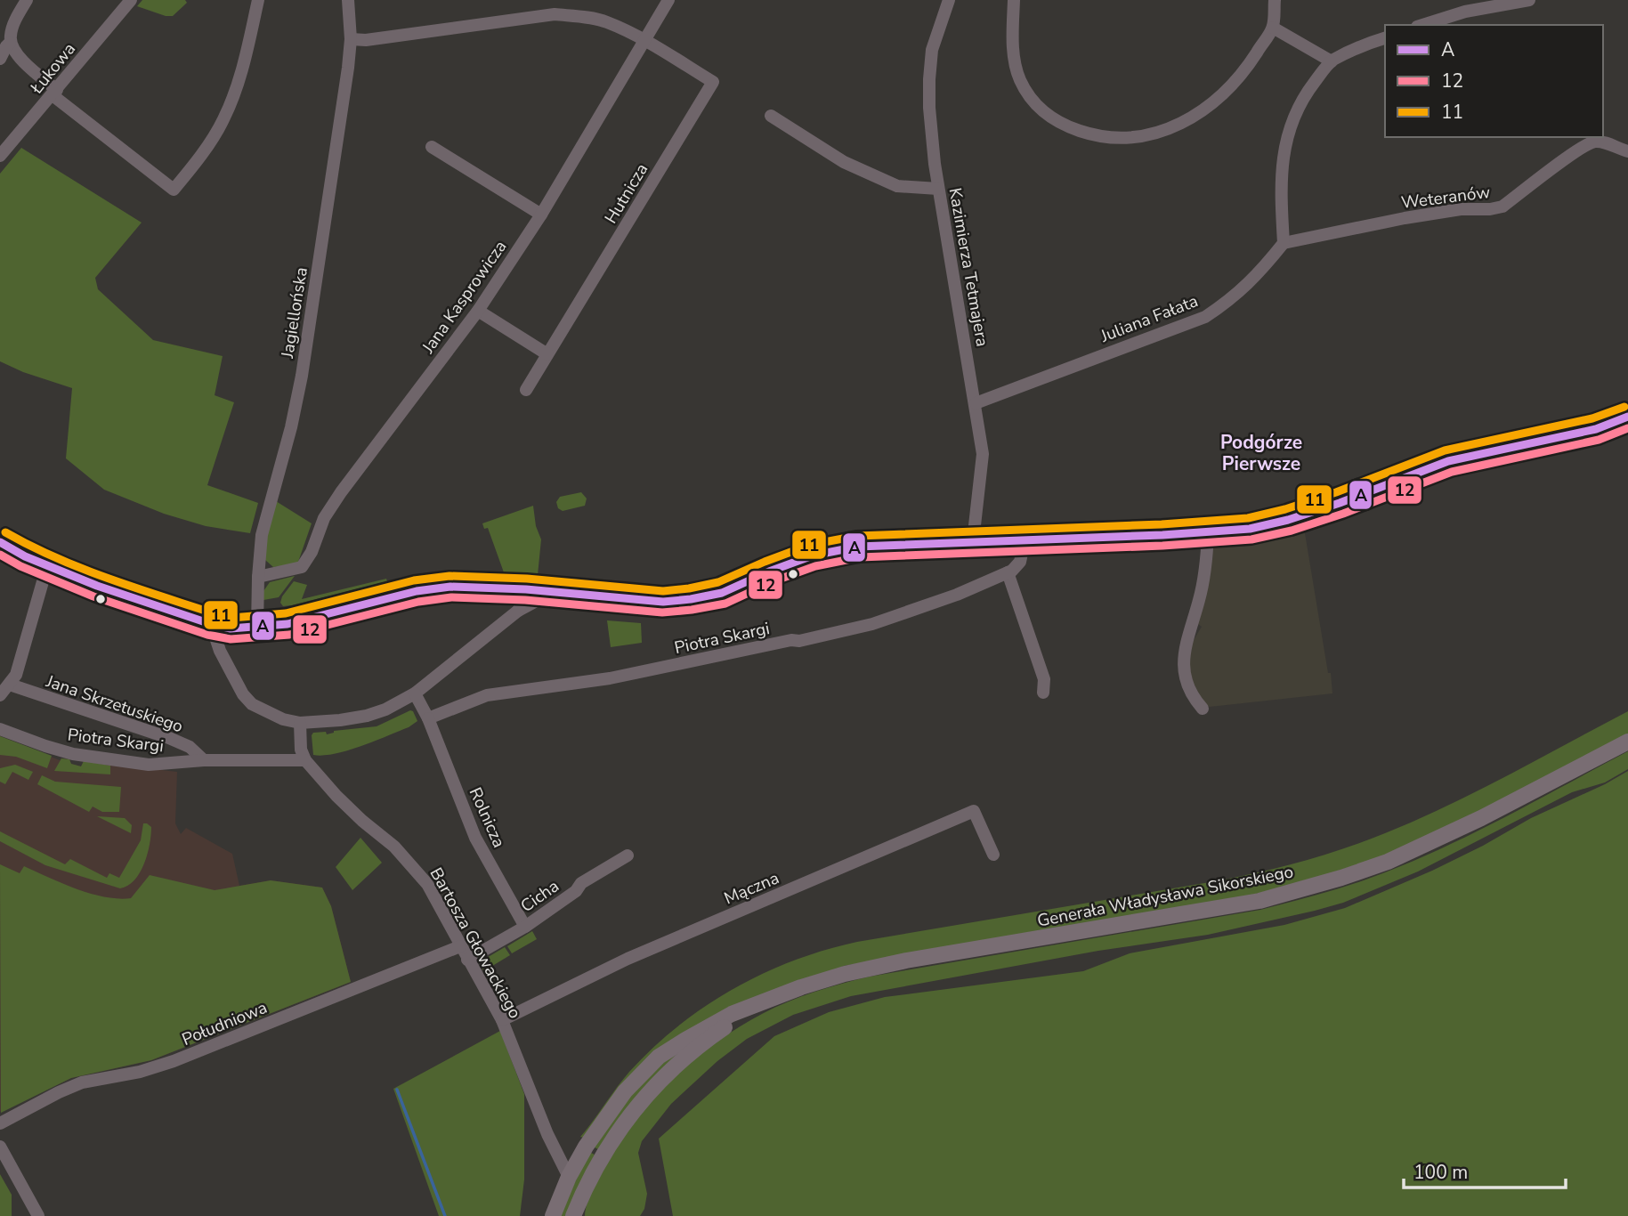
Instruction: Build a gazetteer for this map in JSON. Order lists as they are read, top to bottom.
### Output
{
  "streets": {
    "main road": ["Generała Władysława Sikorskiego"],
    "street": [
      "Łukowa",
      "Hutnicza",
      "Weteranów",
      "Kazimierza Tetmajera",
      "Jana Kasprowicza",
      "Jagiellońska",
      "Juliana Fałata",
      "Piotra Skargi",
      "Jana Skrzetuskiego",
      "Rolnicza",
      "Mączna",
      "Cicha",
      "Bartosza Głowackiego",
      "Południowa"
    ]
  },
  "crossings": [
    ["Hutnicza", "Jana Kasprowicza"],
    ["Weteranów", "Juliana Fałata"],
    ["Kazimierza Tetmajera", "Juliana Fałata"],
    ["Jana Kasprowicza", "Jagiellońska"],
    ["Piotra Skargi", "Jana Skrzetuskiego"],
    ["Piotra Skargi", "Rolnicza"],
    ["Piotra Skargi", "Bartosza Głowackiego"],
    ["Rolnicza", "Cicha"],
    ["Mączna", "Bartosza Głowackiego"],
    ["Cicha", "Bartosza Głowackiego"],
    ["Generała Władysława Sikorskiego", "Bartosza Głowackiego"],
    ["Bartosza Głowackiego", "Południowa"]
  ],
  "districts": ["Podgórze Pierwsze"],
  "lines": ["transit line 11", "transit line A", "transit line 12"],
  "legend": ["A", "12", "11"],
  "scale_bar": "100 m"
}
